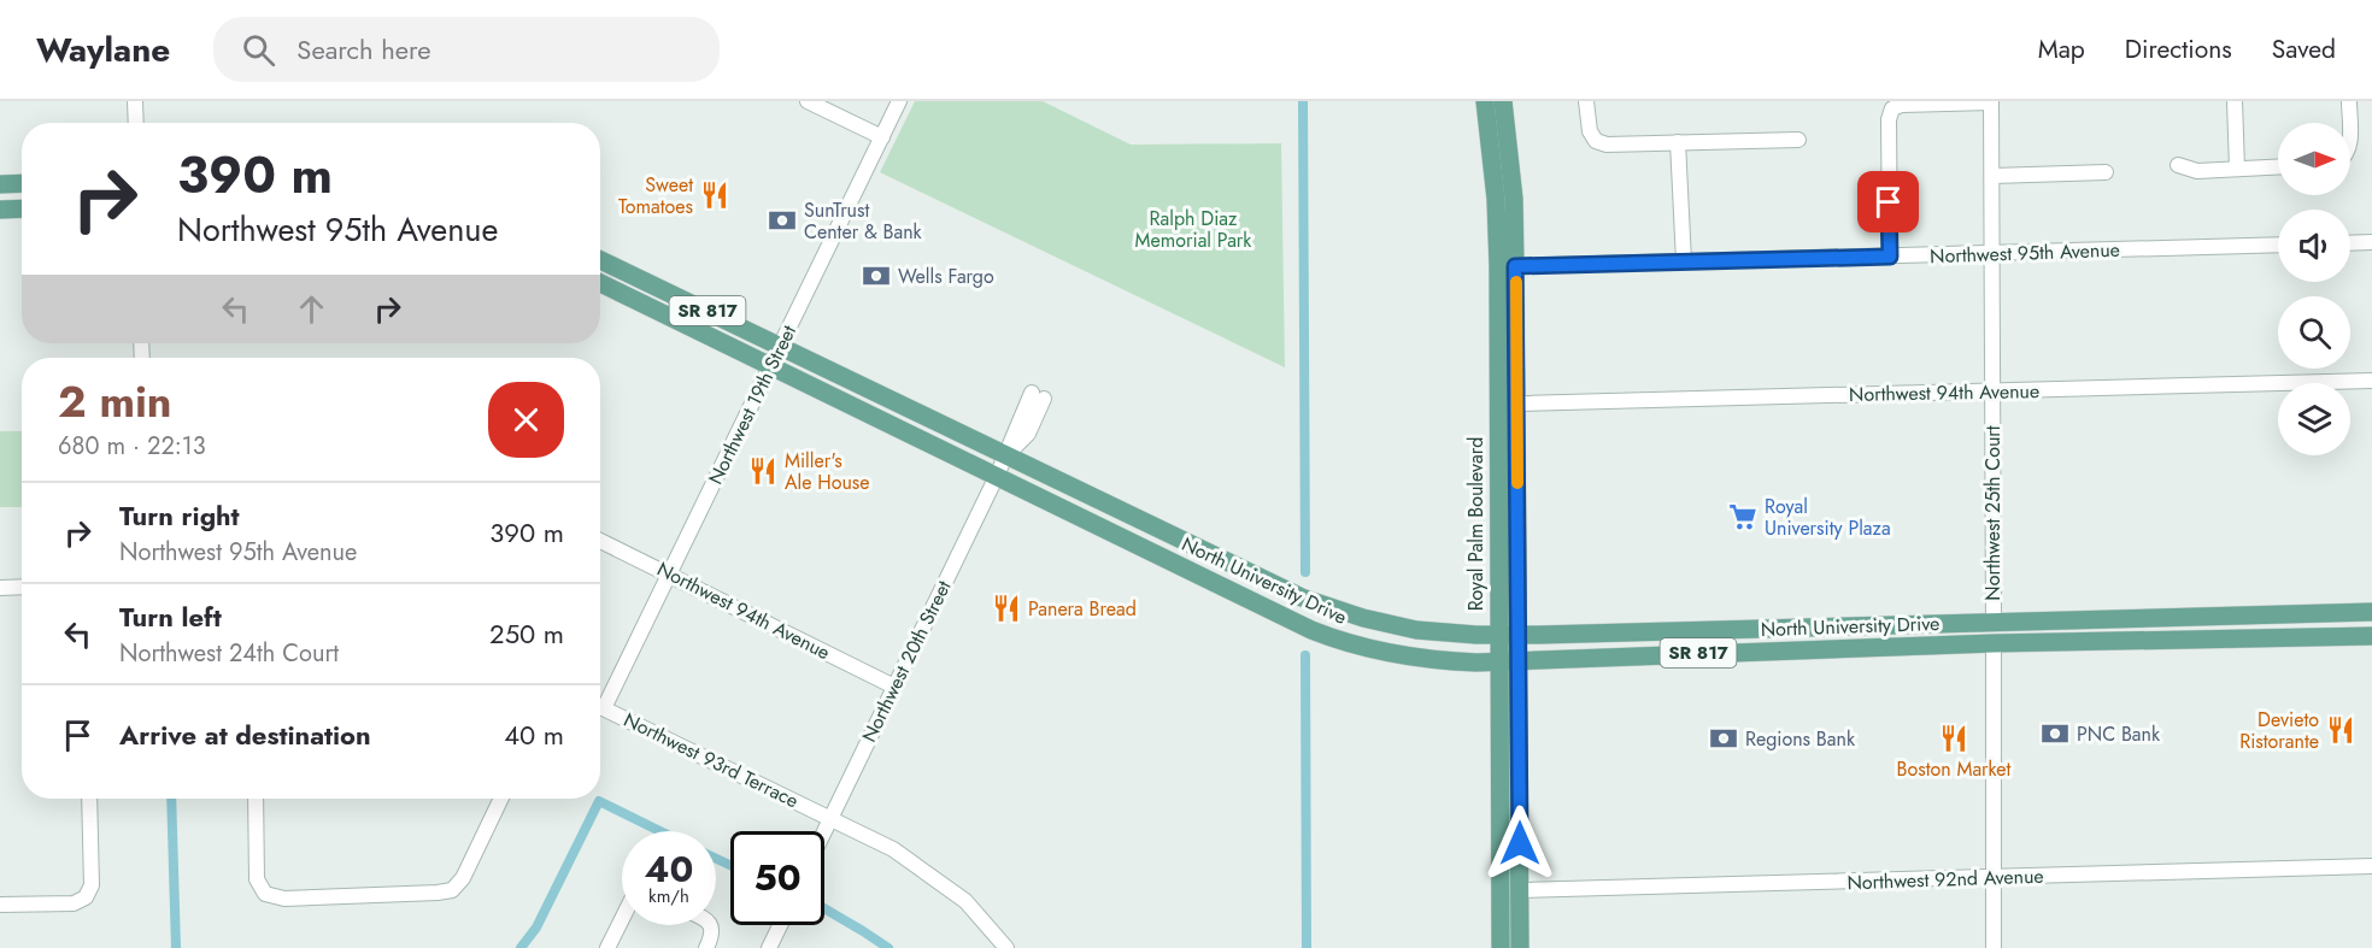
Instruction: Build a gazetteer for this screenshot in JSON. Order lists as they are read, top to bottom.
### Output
{
  "streets": {
    "main road": ["SR 817", "Royal Palm Boulevard", "North University Drive"],
    "street": [
      "Northwest 95th Avenue",
      "Northwest 94th Avenue",
      "Northwest 19th Street",
      "Northwest 25th Court",
      "Northwest 20th Street",
      "Northwest 93rd Terrace",
      "Northwest 92nd Avenue"
    ]
  },
  "crossings": [
    ["Northwest 95th Avenue", "Northwest 25th Court"],
    ["Northwest 95th Avenue", "Royal Palm Boulevard"],
    ["Northwest 94th Avenue", "Northwest 19th Street"],
    ["Northwest 94th Avenue", "Northwest 25th Court"],
    ["Northwest 94th Avenue", "Royal Palm Boulevard"],
    ["Northwest 94th Avenue", "Northwest 20th Street"],
    ["Northwest 19th Street", "North University Drive"],
    ["Northwest 25th Court", "North University Drive"],
    ["Royal Palm Boulevard", "North University Drive"],
    ["Royal Palm Boulevard", "Northwest 92nd Avenue"],
    ["North University Drive", "Northwest 20th Street"],
    ["Northwest 20th Street", "Northwest 93rd Terrace"]
  ],
  "parks": ["Ralph Diaz Memorial Park"],
  "places": {
    "restaurant": [
      "Sweet Tomatoes",
      "Miller's Ale House",
      "Panera Bread",
      "Devieto Ristorante",
      "Boston Market"
    ],
    "bank": [
      "SunTrust Center & Bank",
      "Wells Fargo",
      "PNC Bank",
      "Regions Bank"
    ],
    "supermarket": ["Royal University Plaza"]
  },
  "north": "right",
  "page": {
    "header": "Waylane",
    "search": "Search here",
    "nav": ["Map", "Directions", "Saved"],
    "turn": ["390 m", "Northwest 95th Avenue"],
    "heading": ["2 min", "680 m · 22:13"],
    "list": [
      {
        "name": "Turn right",
        "note": "Northwest 95th Avenue",
        "value": "390 m"
      },
      {
        "name": "Turn left",
        "note": "Northwest 24th Court",
        "value": "250 m"
      },
      {
        "name": "Arrive at destination",
        "value": "40 m"
      }
    ],
    "speed": "40 km/h",
    "limit": "50"
  }
}
